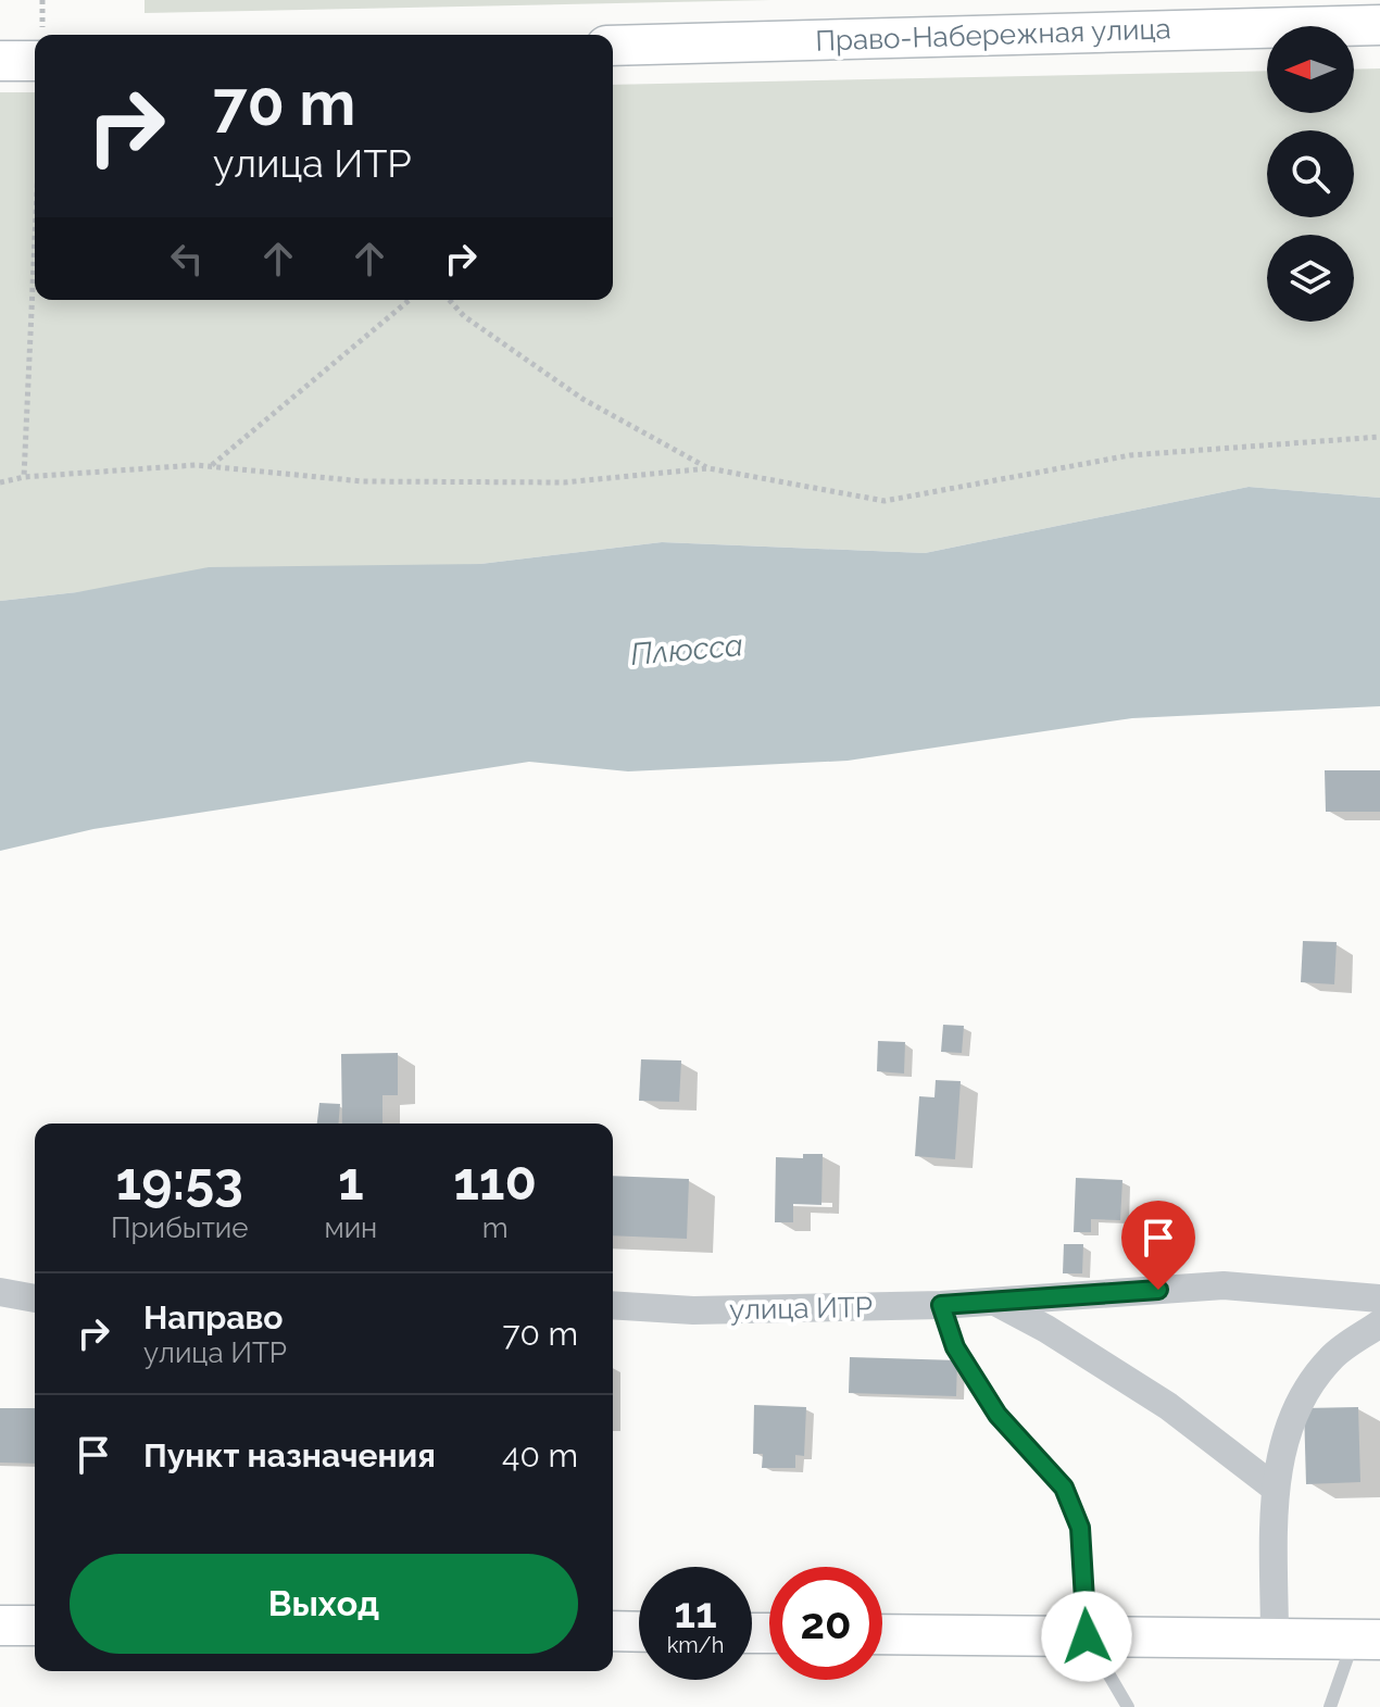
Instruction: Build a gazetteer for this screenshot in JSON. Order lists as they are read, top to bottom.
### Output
{
  "streets": {
    "street": ["Право-Набережная улица", "улица ИТР"]
  },
  "water": ["Плюсса"],
  "north": "left",
  "page": {
    "turn": ["70 m", "улица ИТР"],
    "eta": [
      "19:53",
      "Прибытие",
      "1",
      "мин",
      "110",
      "m"
    ],
    "list": [
      {
        "name": "Направо",
        "note": "улица ИТР",
        "value": "70 m"
      },
      {
        "name": "Пункт назначения",
        "value": "40 m"
      }
    ],
    "buttons": "Выход",
    "speed": "11 km/h",
    "limit": "20"
  }
}
